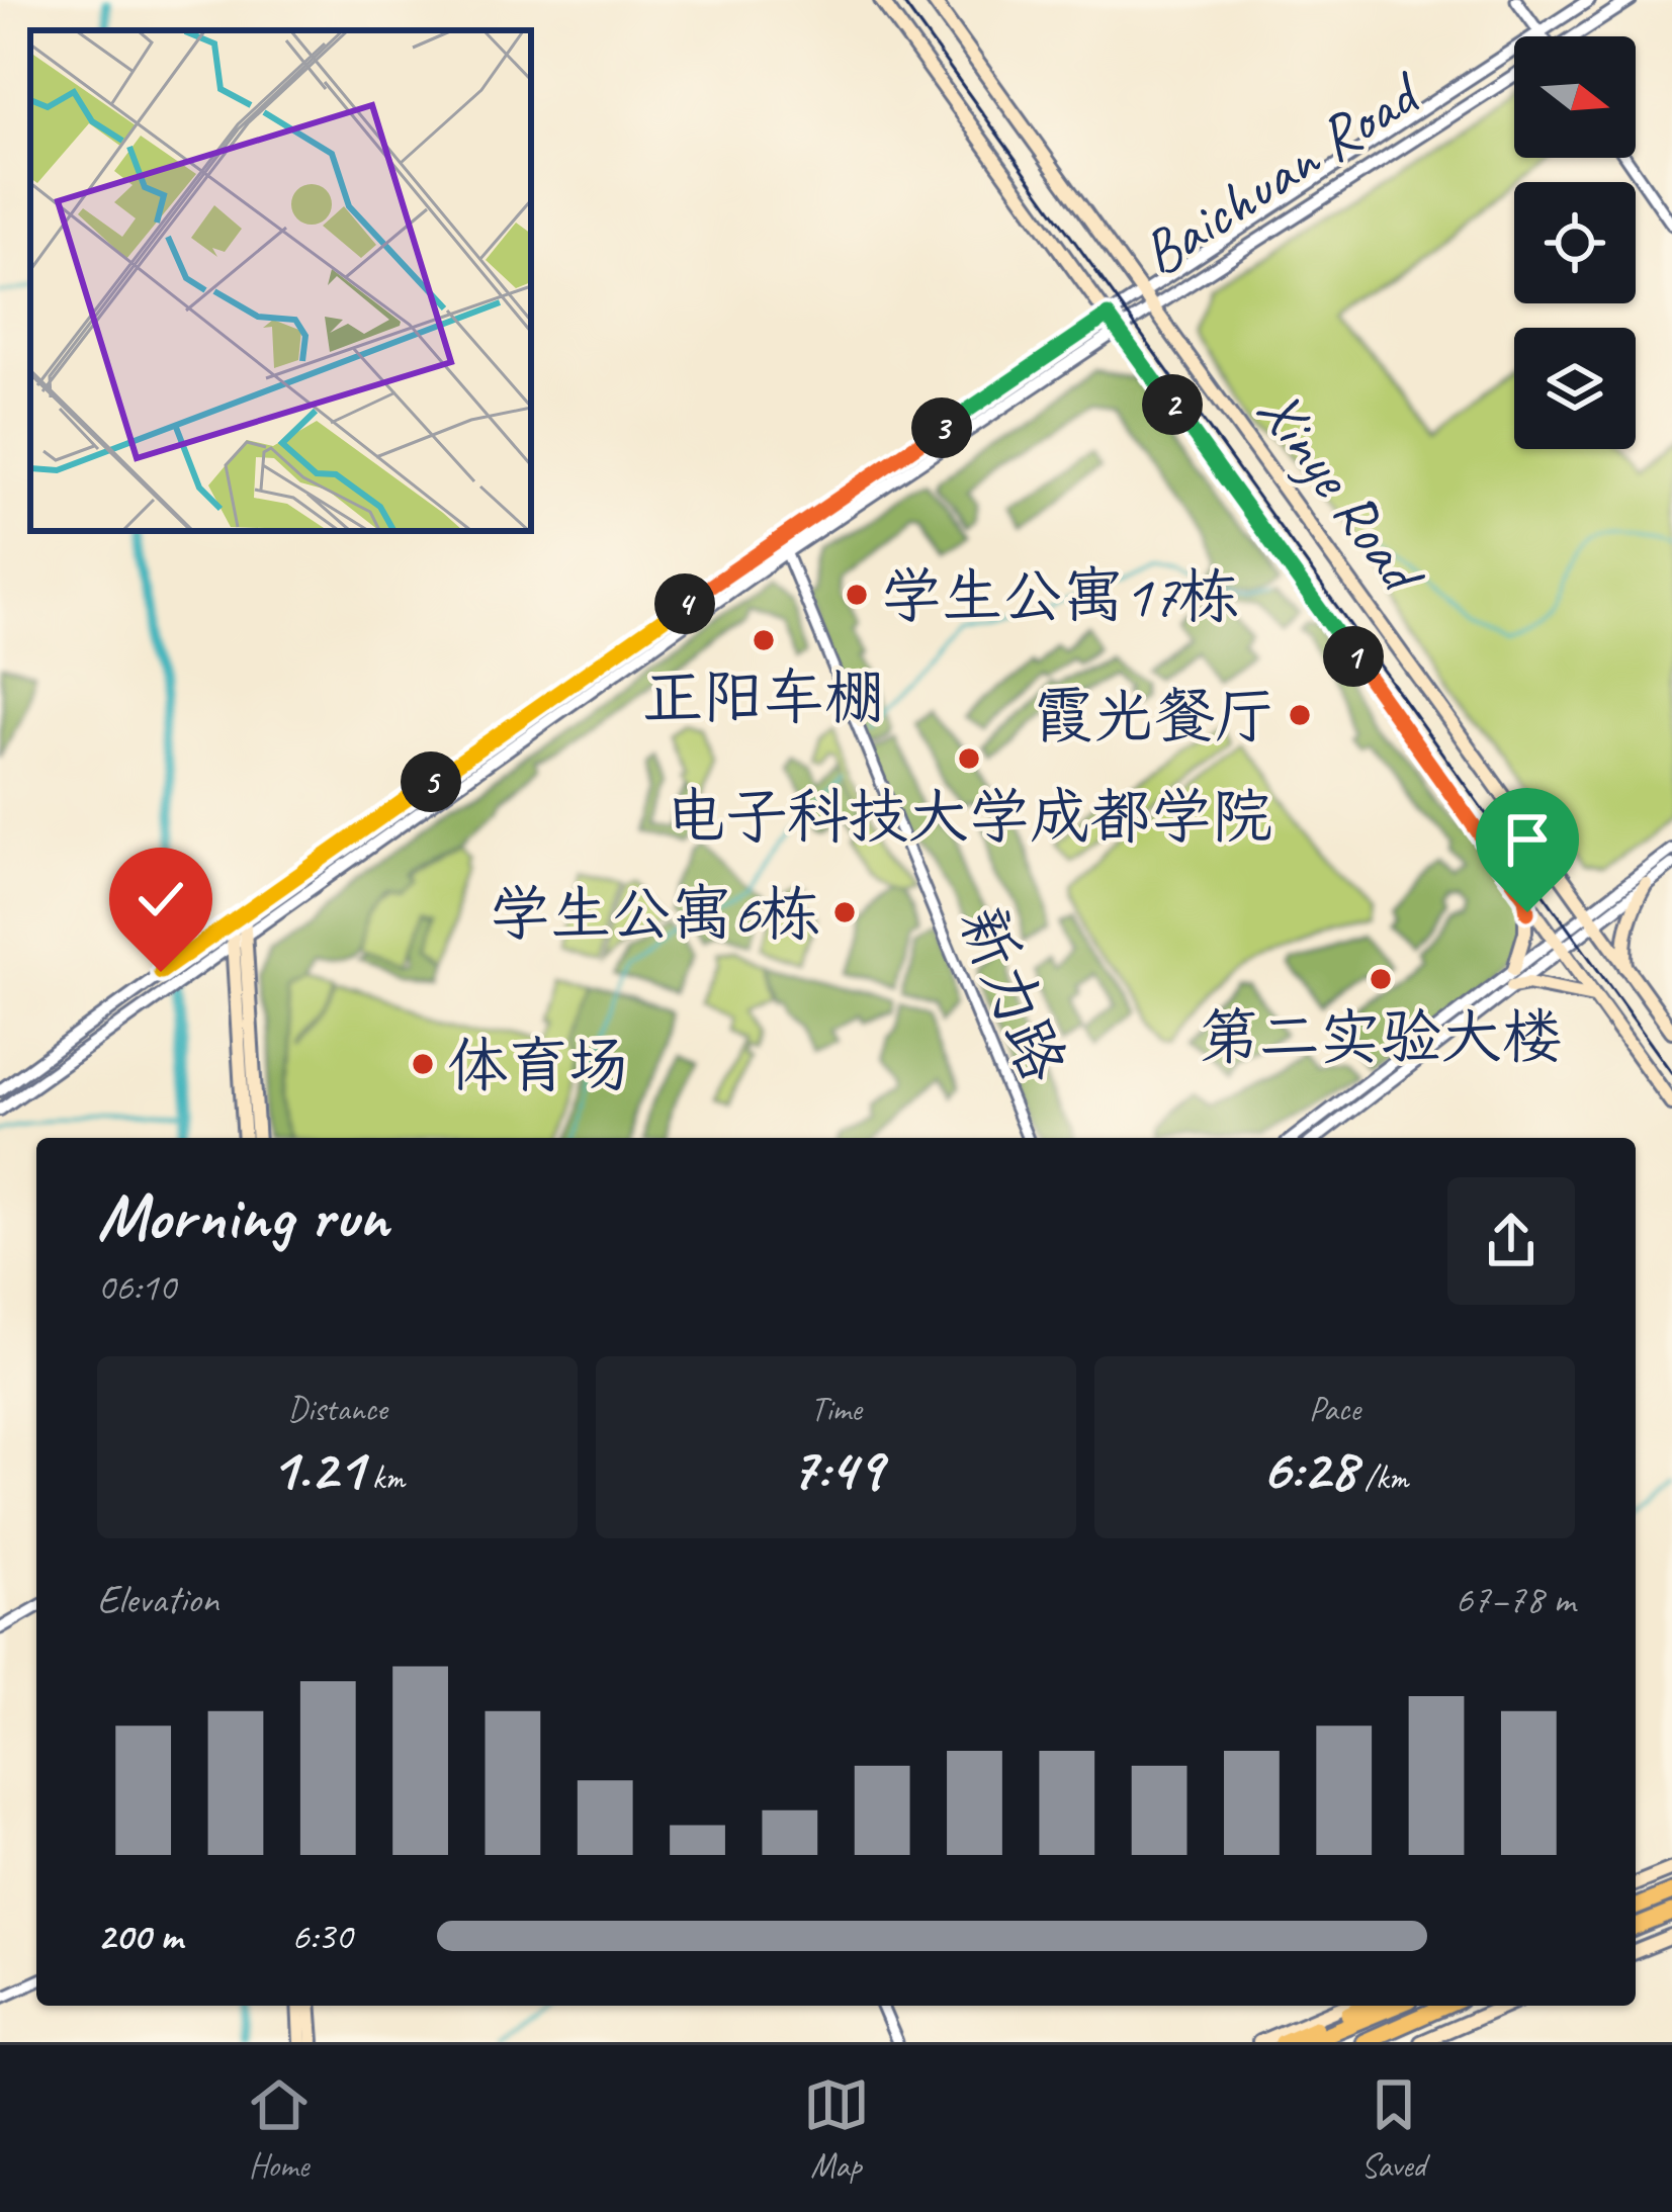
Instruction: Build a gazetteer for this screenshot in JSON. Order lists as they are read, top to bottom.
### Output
{
  "streets": {
    "main road": ["Xinye Road"],
    "street": ["Baichuan Road", "新力路"]
  },
  "crossings": [
    ["Baichuan Road", "Xinye Road"],
    ["Baichuan Road", "新力路"]
  ],
  "places": [
    "学生公寓17栋",
    "正阳车棚",
    "霞光餐厅",
    "电子科技大学成都学院",
    "学生公寓6栋",
    "第二实验大楼",
    "体育场"
  ],
  "north": "right",
  "page": {
    "pins": [
      "2",
      "3",
      "4",
      "1",
      "5"
    ],
    "heading": ["Morning run", "06:10"],
    "stats": [
      ["Distance", "1.21 km"],
      ["Time", "7:49"],
      ["Pace", "6:28 /km"]
    ],
    "chart": ["Elevation", "67–78 m"],
    "list": [
      {
        "name": "200 m",
        "note": "6:30"
      }
    ],
    "tabs": ["Home", "Map", "Saved"]
  }
}
